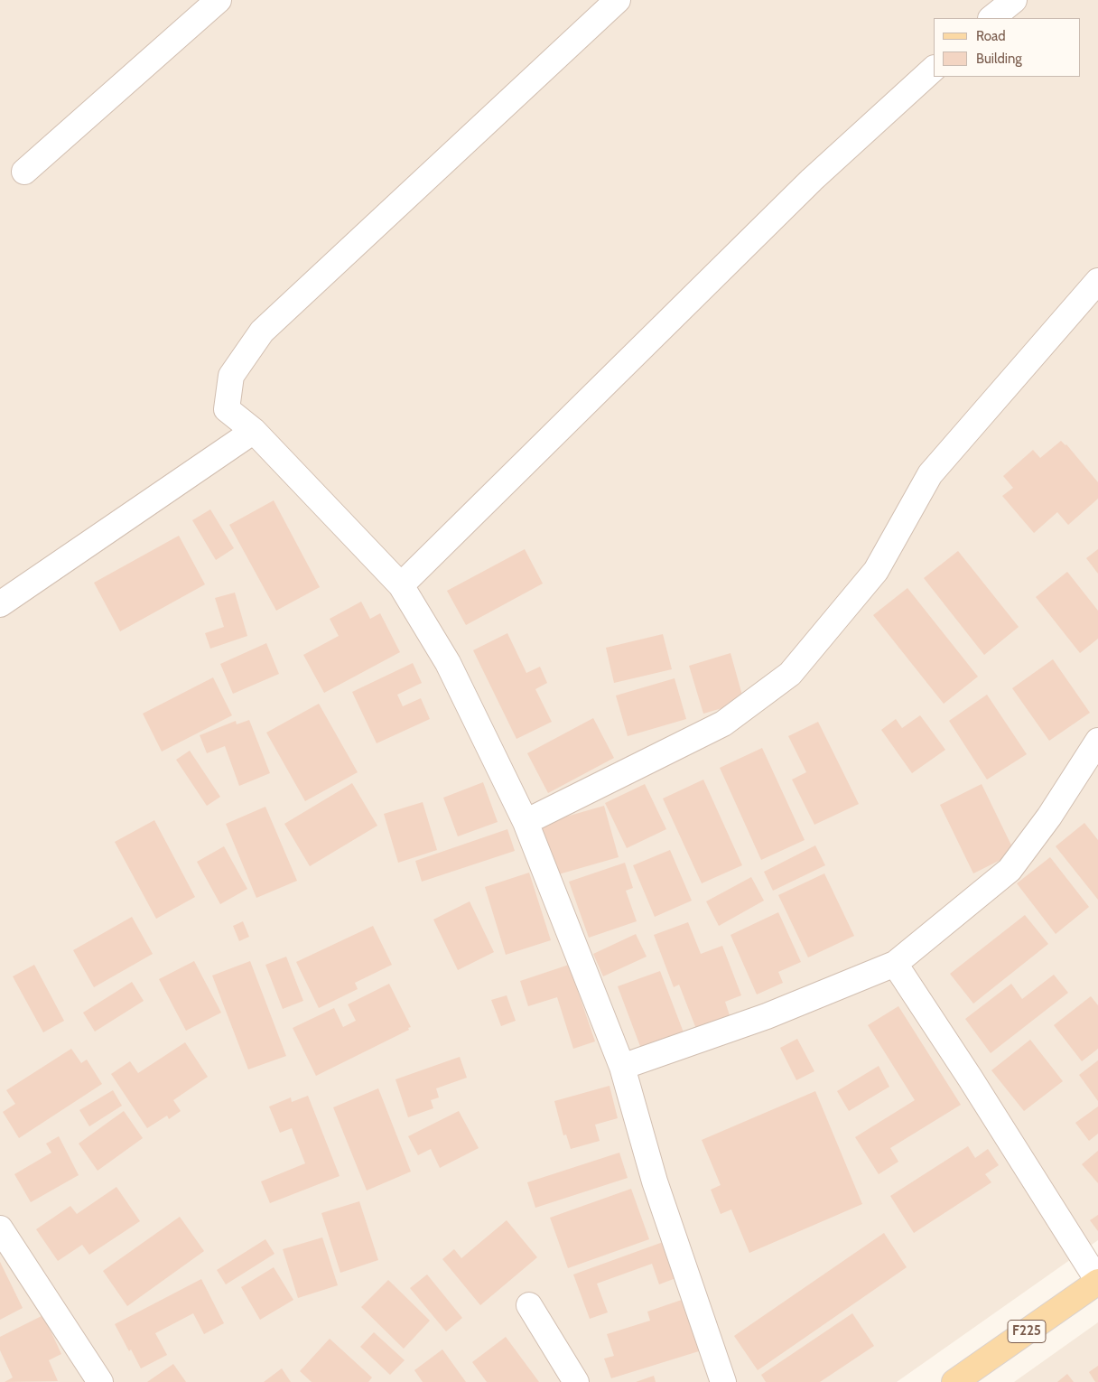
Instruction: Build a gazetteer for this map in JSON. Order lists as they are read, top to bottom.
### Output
{
  "streets": {
    "main road": ["F225"]
  },
  "legend": ["Road", "Building"]
}
